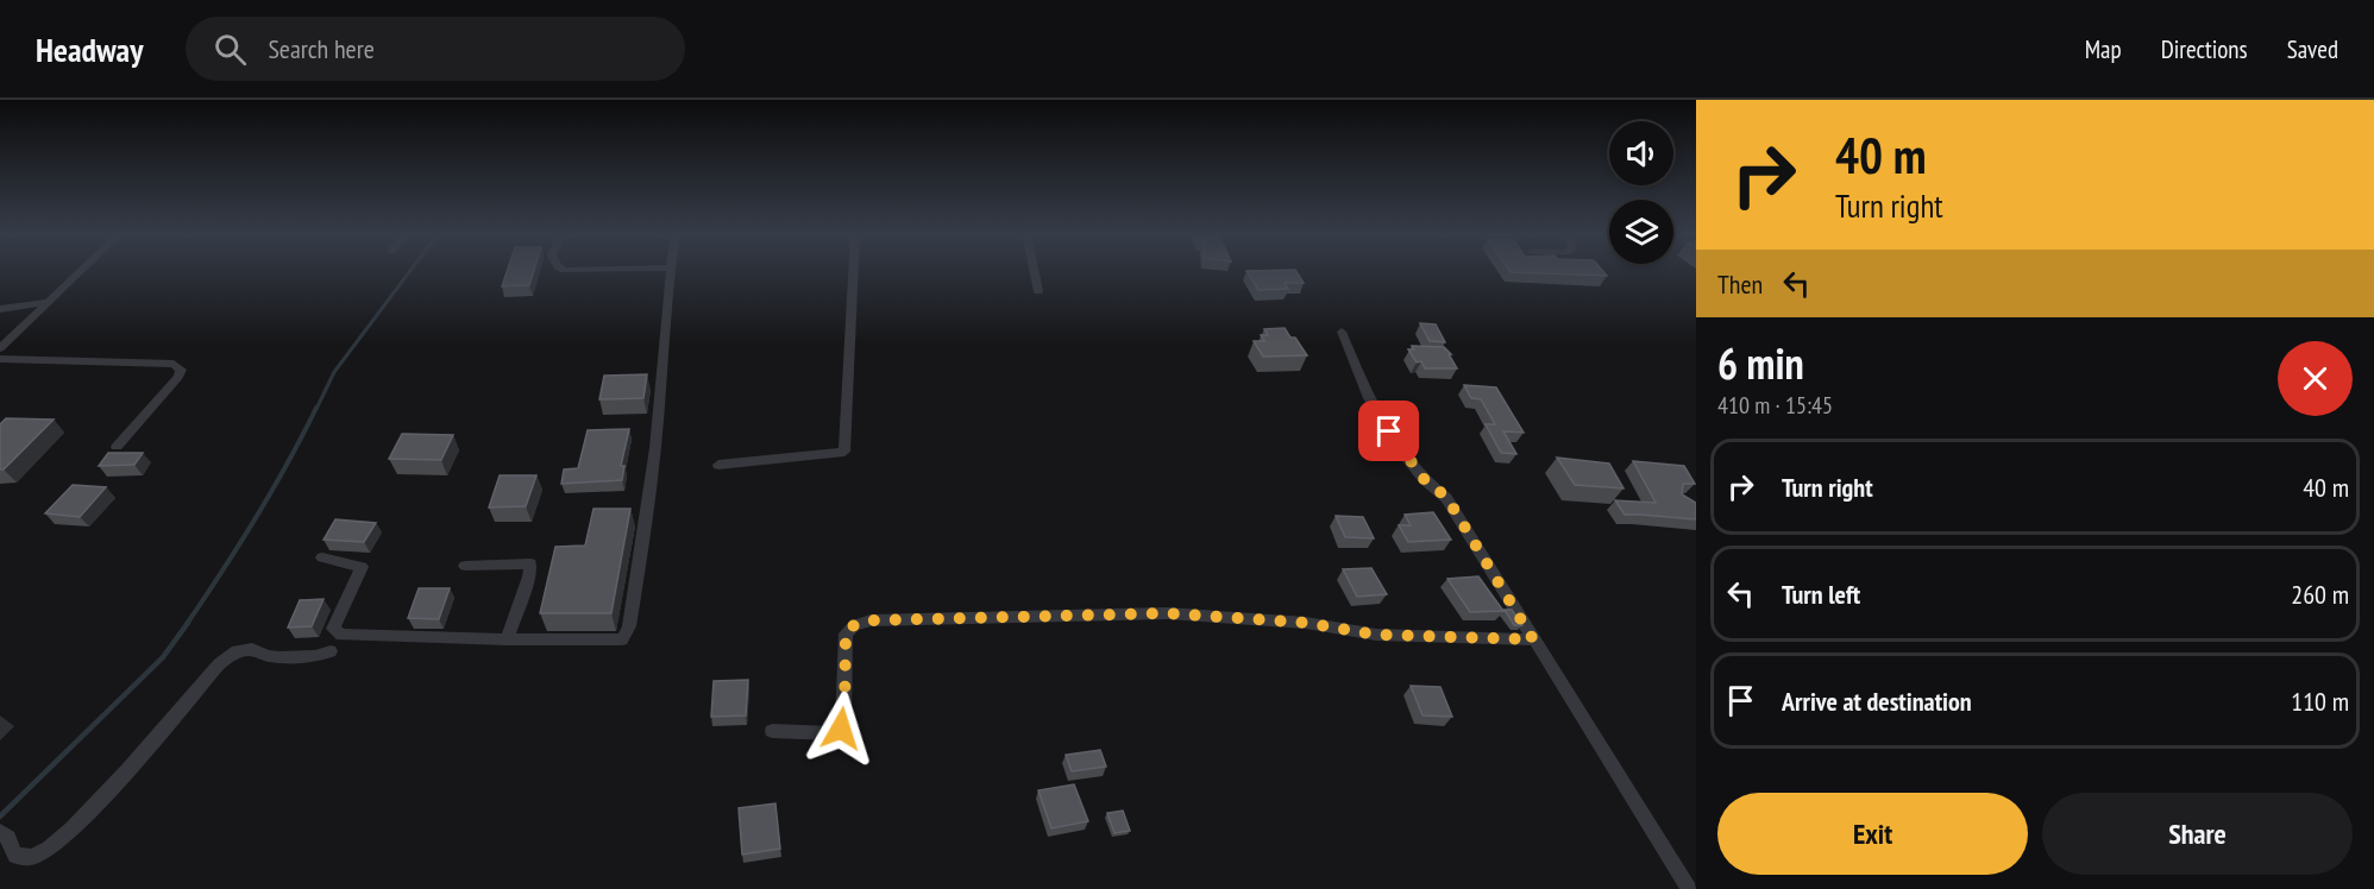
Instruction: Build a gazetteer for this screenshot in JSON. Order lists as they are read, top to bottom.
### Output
{
  "page": {
    "header": "Headway",
    "search": "Search here",
    "nav": ["Map", "Directions", "Saved"],
    "turn": ["40 m", "Turn right"],
    "then": "Then",
    "heading": ["6 min", "410 m · 15:45"],
    "list": [
      {
        "name": "Turn right",
        "value": "40 m"
      },
      {
        "name": "Turn left",
        "value": "260 m"
      },
      {
        "name": "Arrive at destination",
        "value": "110 m"
      }
    ],
    "buttons": ["Exit", "Share"]
  }
}
